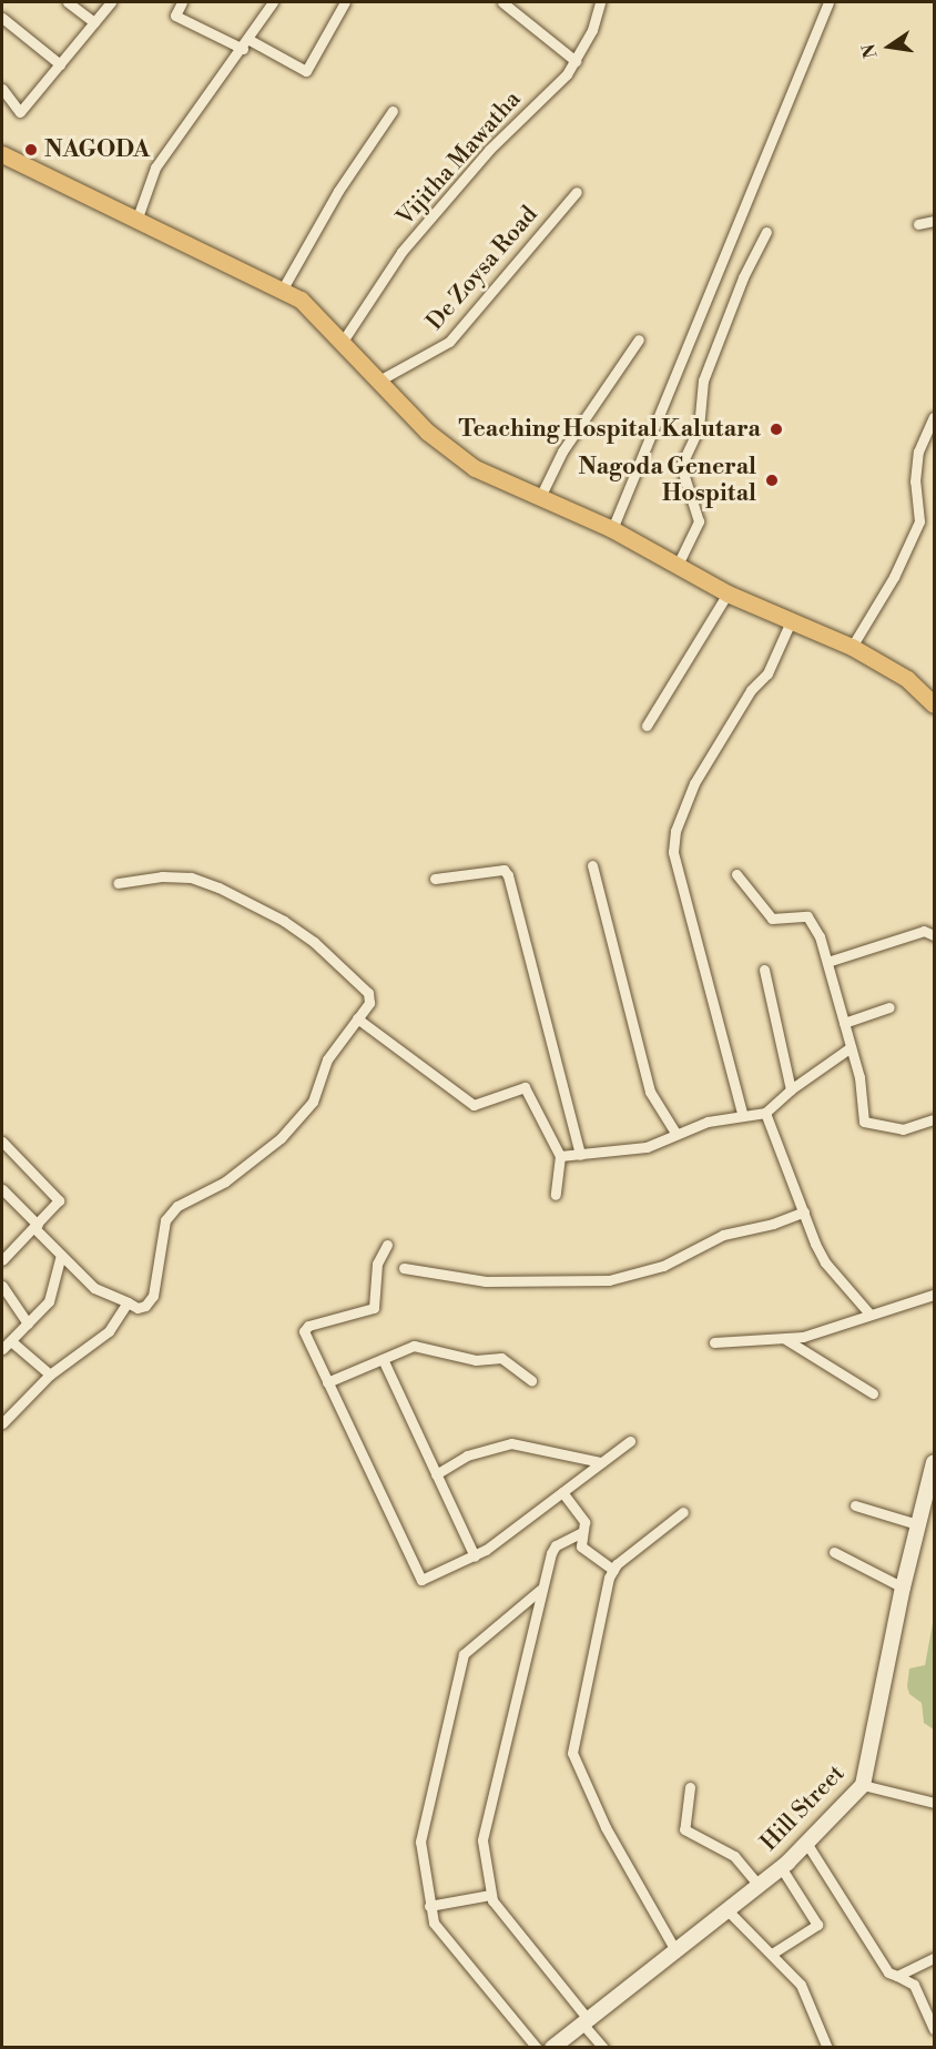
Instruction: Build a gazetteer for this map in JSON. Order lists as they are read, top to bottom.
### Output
{
  "streets": {
    "main road": ["Hill Street"],
    "street": ["Vijitha Mawatha", "De Zoysa Road"]
  },
  "places": ["NAGODA", "Teaching Hospital Kalutara", "Nagoda General Hospital"],
  "north": "left"
}
